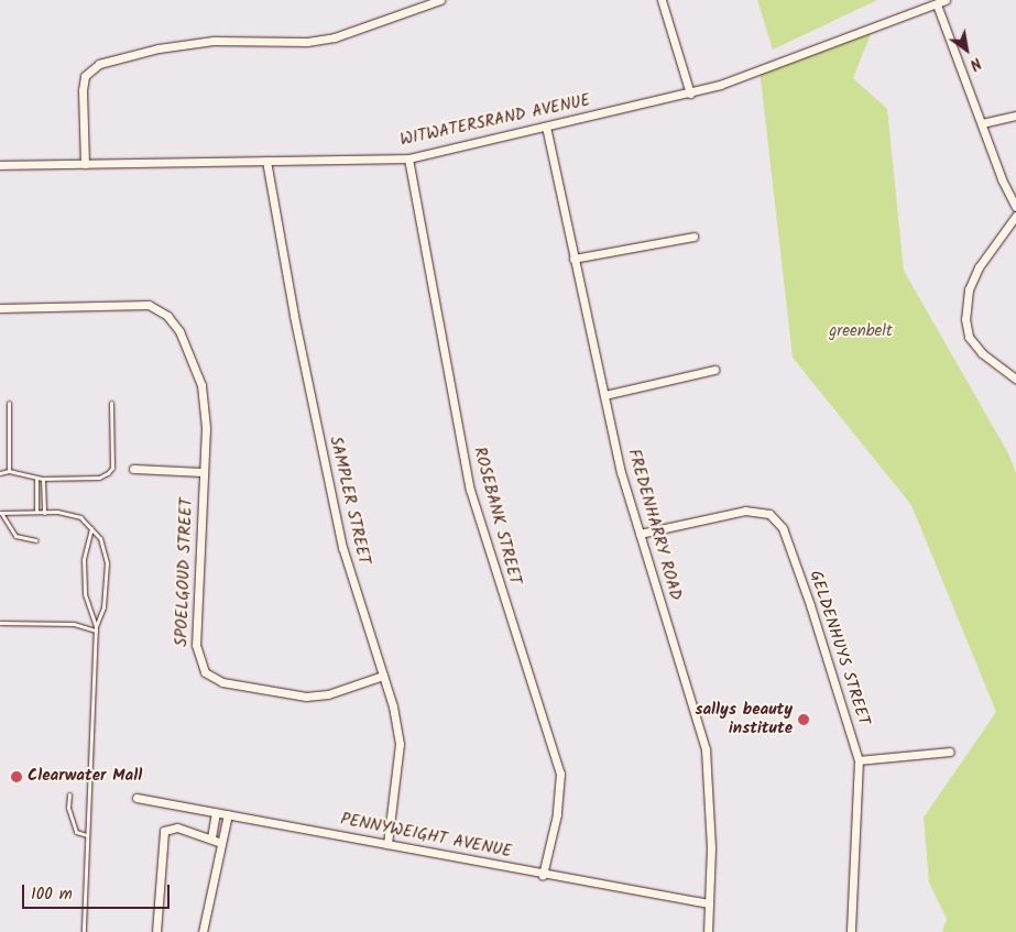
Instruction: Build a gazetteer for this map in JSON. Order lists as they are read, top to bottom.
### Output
{
  "streets": {
    "street": [
      "WITWATERSRAND AVENUE",
      "SAMPLER STREET",
      "ROSEBANK STREET",
      "FREDENHARRY ROAD",
      "SPOELGOUD STREET",
      "GELDENHUYS STREET",
      "PENNYWEIGHT AVENUE"
    ]
  },
  "crossings": [
    ["WITWATERSRAND AVENUE", "SAMPLER STREET"],
    ["WITWATERSRAND AVENUE", "ROSEBANK STREET"],
    ["WITWATERSRAND AVENUE", "FREDENHARRY ROAD"],
    ["SAMPLER STREET", "SPOELGOUD STREET"],
    ["SAMPLER STREET", "PENNYWEIGHT AVENUE"],
    ["ROSEBANK STREET", "PENNYWEIGHT AVENUE"],
    ["FREDENHARRY ROAD", "GELDENHUYS STREET"],
    ["FREDENHARRY ROAD", "PENNYWEIGHT AVENUE"]
  ],
  "parks": ["greenbelt"],
  "places": ["sallys beauty institute", "Clearwater Mall"],
  "scale_bar": "100 m",
  "north": "bottom right"
}
